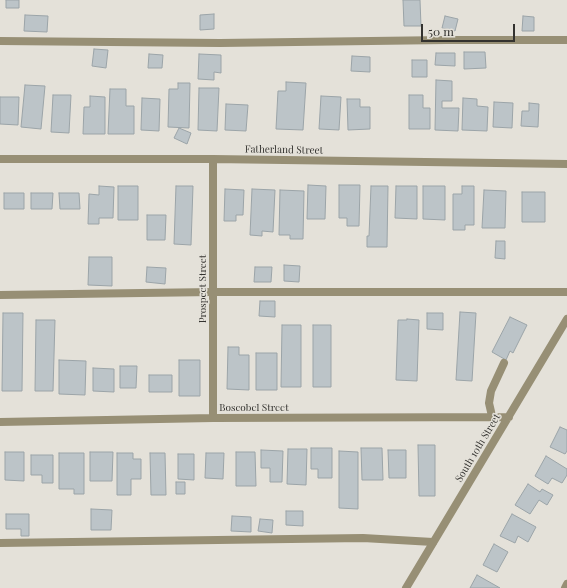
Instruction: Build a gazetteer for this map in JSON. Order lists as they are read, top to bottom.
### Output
{
  "streets": {
    "street": [
      "Fatherland Street",
      "Prospect Street",
      "Boscobel Street",
      "South 10th Street"
    ]
  },
  "crossings": [
    ["Fatherland Street", "Prospect Street"],
    ["Prospect Street", "Boscobel Street"],
    ["Boscobel Street", "South 10th Street"]
  ],
  "scale_bar": "50 m"
}
